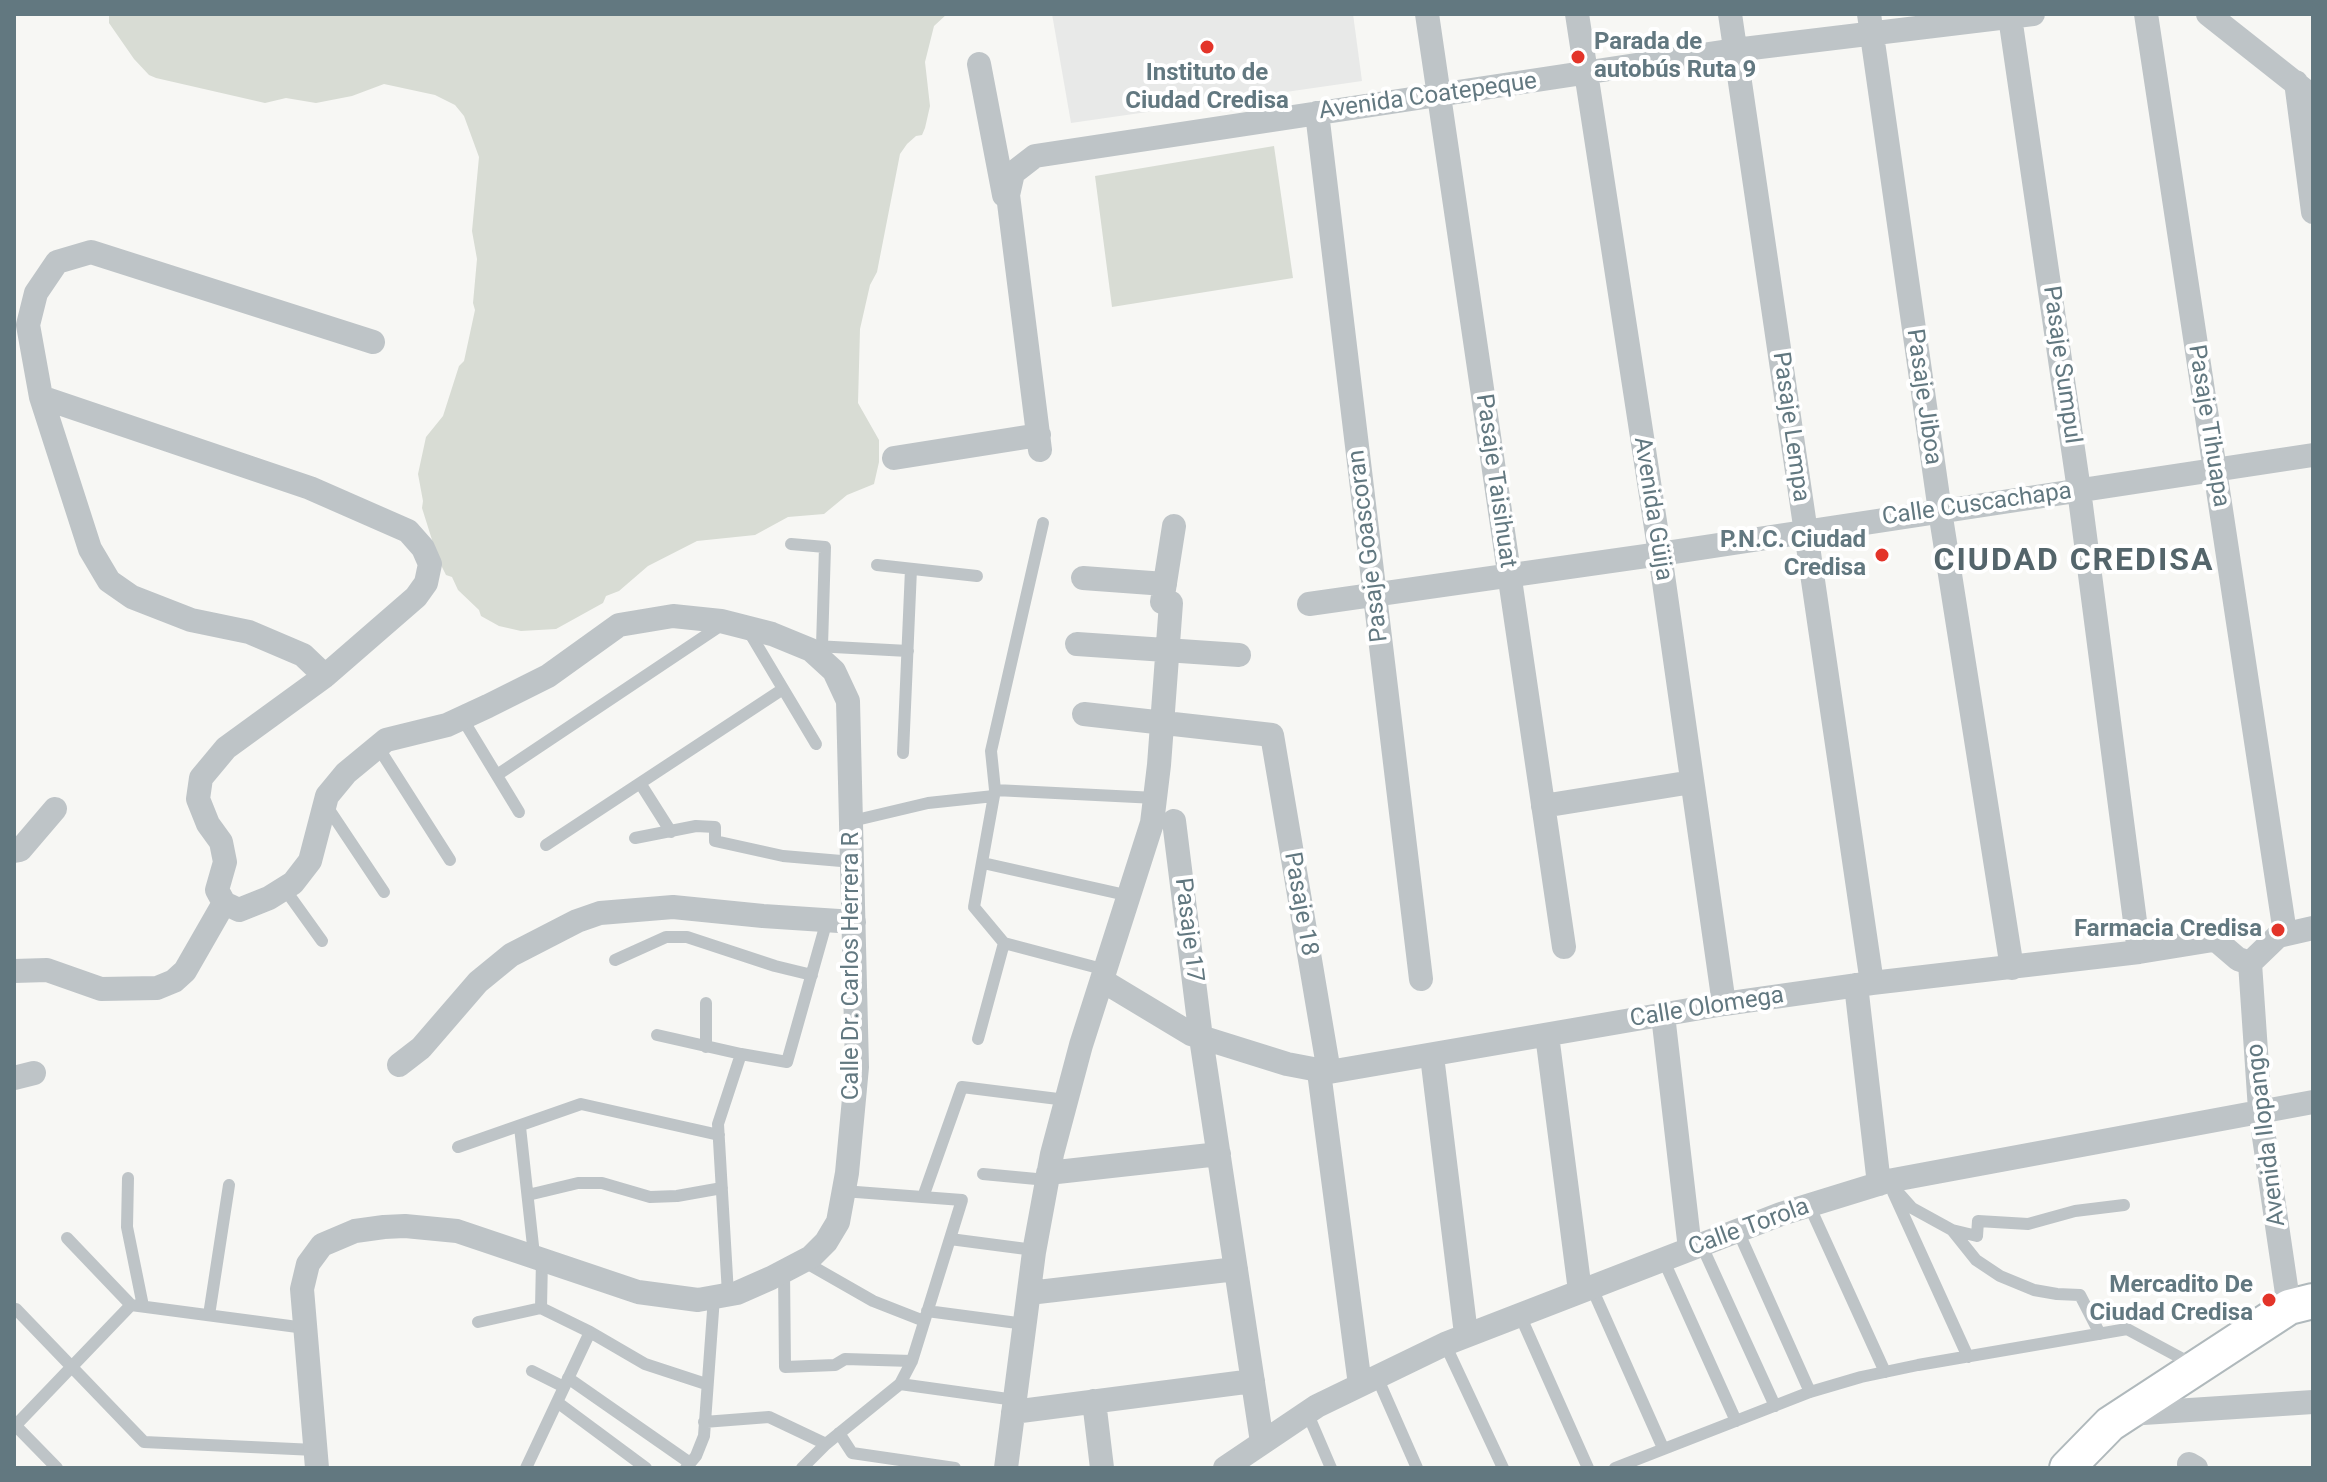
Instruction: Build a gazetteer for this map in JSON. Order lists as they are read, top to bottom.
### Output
{
  "streets": {
    "street": [
      "Avenida Coatepeque",
      "Pasaje Sumpul",
      "Pasaje Jiboa",
      "Pasaje Tihuapa",
      "Pasaje Lempa",
      "Pasaje Taisihuat",
      "Calle Cuscachapa",
      "Avenida Güija",
      "Pasaje Goascoran",
      "Pasaje 18",
      "Pasaje 17",
      "Calle Dr. Carlos Herrera R",
      "Calle Olomega",
      "Avenida Ilopango",
      "Calle Torola"
    ]
  },
  "crossings": [
    ["Avenida Coatepeque", "Pasaje Sumpul"],
    ["Avenida Coatepeque", "Pasaje Jiboa"],
    ["Avenida Coatepeque", "Pasaje Lempa"],
    ["Avenida Coatepeque", "Pasaje Taisihuat"],
    ["Avenida Coatepeque", "Avenida Güija"],
    ["Avenida Coatepeque", "Pasaje Goascoran"],
    ["Pasaje Sumpul", "Calle Cuscachapa"],
    ["Pasaje Sumpul", "Calle Olomega"],
    ["Pasaje Jiboa", "Calle Cuscachapa"],
    ["Pasaje Jiboa", "Calle Olomega"],
    ["Pasaje Tihuapa", "Calle Cuscachapa"],
    ["Pasaje Lempa", "Calle Cuscachapa"],
    ["Pasaje Lempa", "Calle Olomega"],
    ["Pasaje Lempa", "Calle Torola"],
    ["Pasaje Taisihuat", "Calle Cuscachapa"],
    ["Calle Cuscachapa", "Avenida Güija"],
    ["Calle Cuscachapa", "Pasaje Goascoran"],
    ["Avenida Güija", "Calle Olomega"],
    ["Pasaje 18", "Calle Olomega"],
    ["Pasaje 18", "Calle Torola"],
    ["Pasaje 17", "Calle Olomega"],
    ["Pasaje 17", "Calle Torola"],
    ["Calle Olomega", "Avenida Ilopango"],
    ["Avenida Ilopango", "Calle Torola"]
  ],
  "districts": ["CIUDAD CREDISA"],
  "places": [
    "Instituto de Ciudad Credisa",
    "Parada de autobús Ruta 9",
    "P.N.C. Ciudad Credisa",
    "Farmacia Credisa",
    "Mercadito De Ciudad Credisa"
  ]
}
